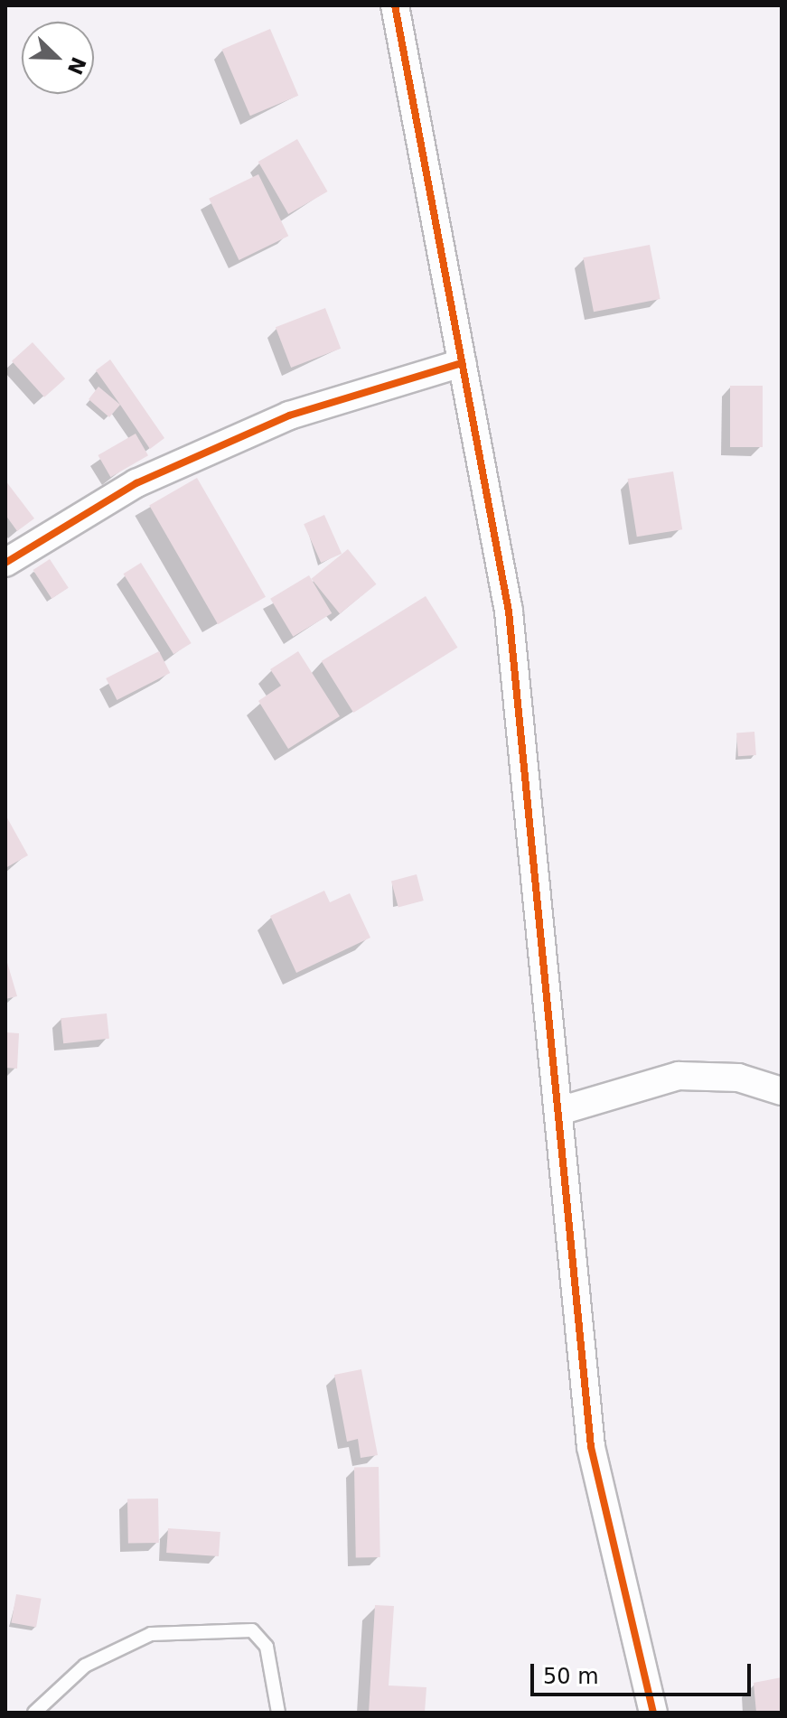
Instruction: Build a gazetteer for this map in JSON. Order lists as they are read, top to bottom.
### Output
{
  "scale_bar": "50 m",
  "north": "bottom right"
}
